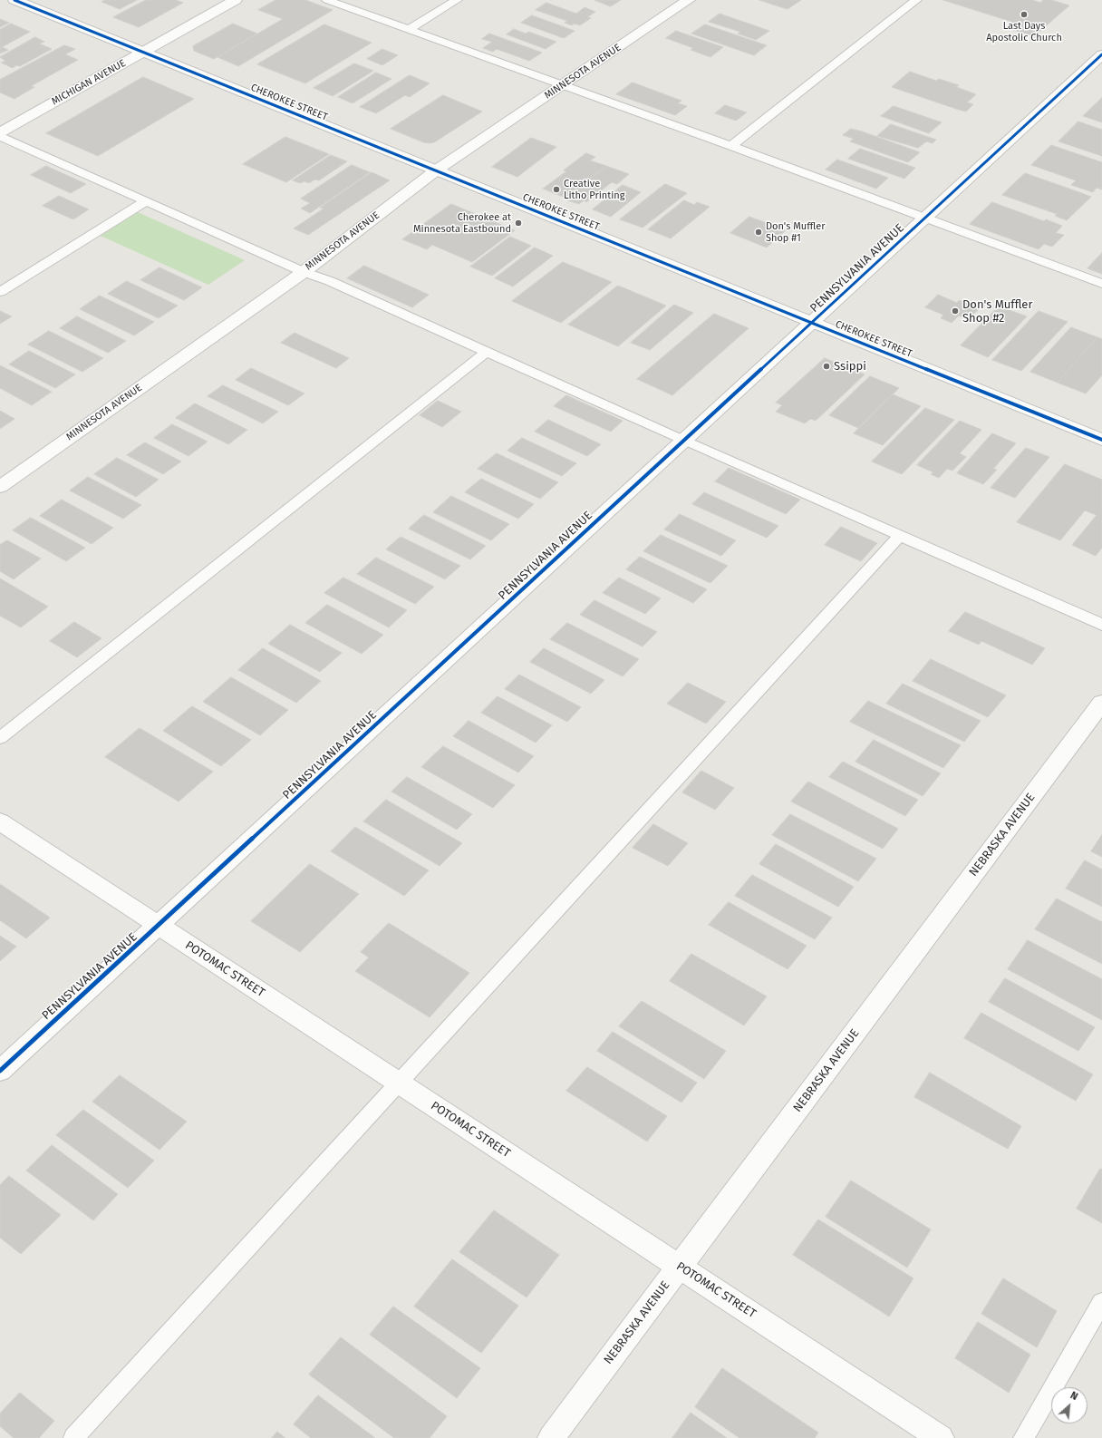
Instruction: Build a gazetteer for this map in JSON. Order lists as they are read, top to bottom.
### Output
{
  "streets": {
    "street": [
      "MINNESOTA AVENUE",
      "MICHIGAN AVENUE",
      "CHEROKEE STREET",
      "PENNSYLVANIA AVENUE",
      "NEBRASKA AVENUE",
      "POTOMAC STREET"
    ]
  },
  "crossings": [
    ["MINNESOTA AVENUE", "CHEROKEE STREET"],
    ["MICHIGAN AVENUE", "CHEROKEE STREET"],
    ["CHEROKEE STREET", "PENNSYLVANIA AVENUE"],
    ["PENNSYLVANIA AVENUE", "POTOMAC STREET"],
    ["NEBRASKA AVENUE", "POTOMAC STREET"]
  ],
  "places": [
    "Last Days Apostolic Church",
    "Creative Litho Printing",
    "Cherokee at Minnesota Eastbound",
    "Don's Muffler Shop #1",
    "Don's Muffler Shop #2",
    "Ssippi"
  ],
  "north": "top right"
}
